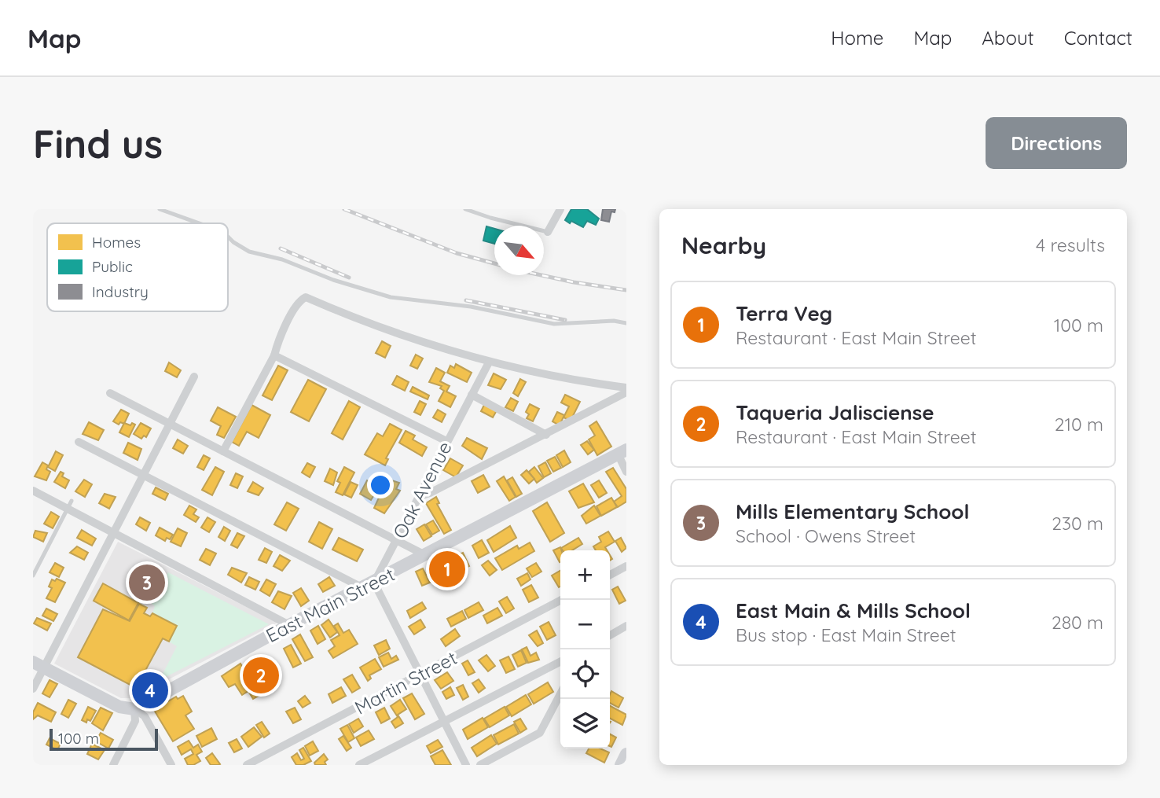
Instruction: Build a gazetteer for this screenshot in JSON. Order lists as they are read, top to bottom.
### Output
{
  "streets": {
    "street": ["Oak Avenue", "East Main Street", "Martin Street"]
  },
  "crossings": [
    ["Oak Avenue", "East Main Street"]
  ],
  "legend": ["Homes", "Public", "Industry"],
  "scale_bar": "100 m",
  "north": "bottom right",
  "page": {
    "header": "Map",
    "nav": [
      "Home",
      "Map",
      "About",
      "Contact"
    ],
    "buttons": "Directions",
    "title": "Find us",
    "heading": ["Nearby", "4 results"],
    "list": [
      {
        "mark": "1",
        "name": "Terra Veg",
        "note": "Restaurant · East Main Street",
        "value": "100 m"
      },
      {
        "mark": "2",
        "name": "Taqueria Jalisciense",
        "note": "Restaurant · East Main Street",
        "value": "210 m"
      },
      {
        "mark": "3",
        "name": "Mills Elementary School",
        "note": "School · Owens Street",
        "value": "230 m"
      },
      {
        "mark": "4",
        "name": "East Main & Mills School",
        "note": "Bus stop · East Main Street",
        "value": "280 m"
      }
    ],
    "pins": [
      "1",
      "3",
      "2",
      "4"
    ],
    "map_buttons": ["+", "−"],
    "scale": "100 m"
  }
}
